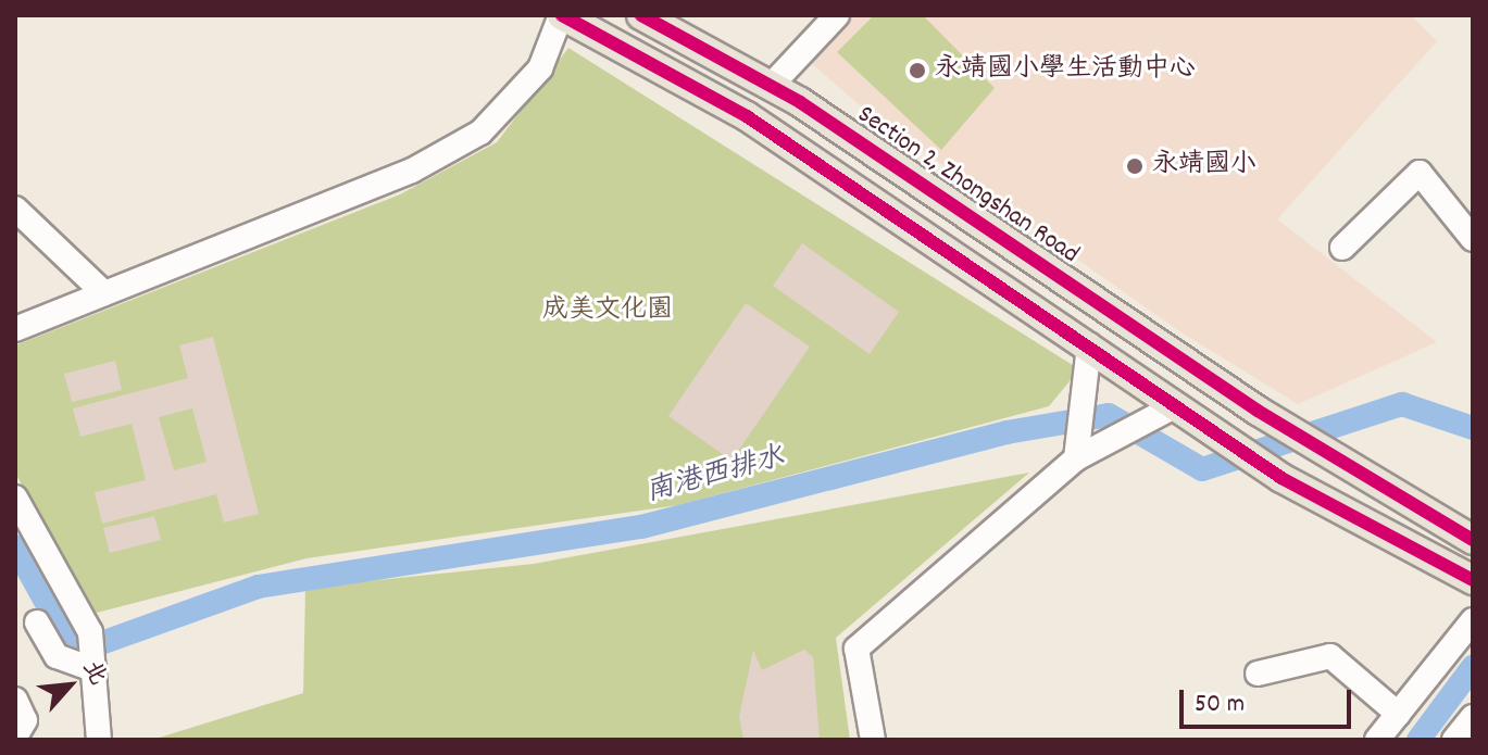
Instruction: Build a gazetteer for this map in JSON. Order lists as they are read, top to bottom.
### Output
{
  "streets": {
    "main road": ["Section 2, Zhongshan Road"]
  },
  "water": ["南港西排水"],
  "parks": ["成美文化園"],
  "places": ["永靖國小學生活動中心", "永靖國小"],
  "scale_bar": "50 m",
  "north": "top right"
}
